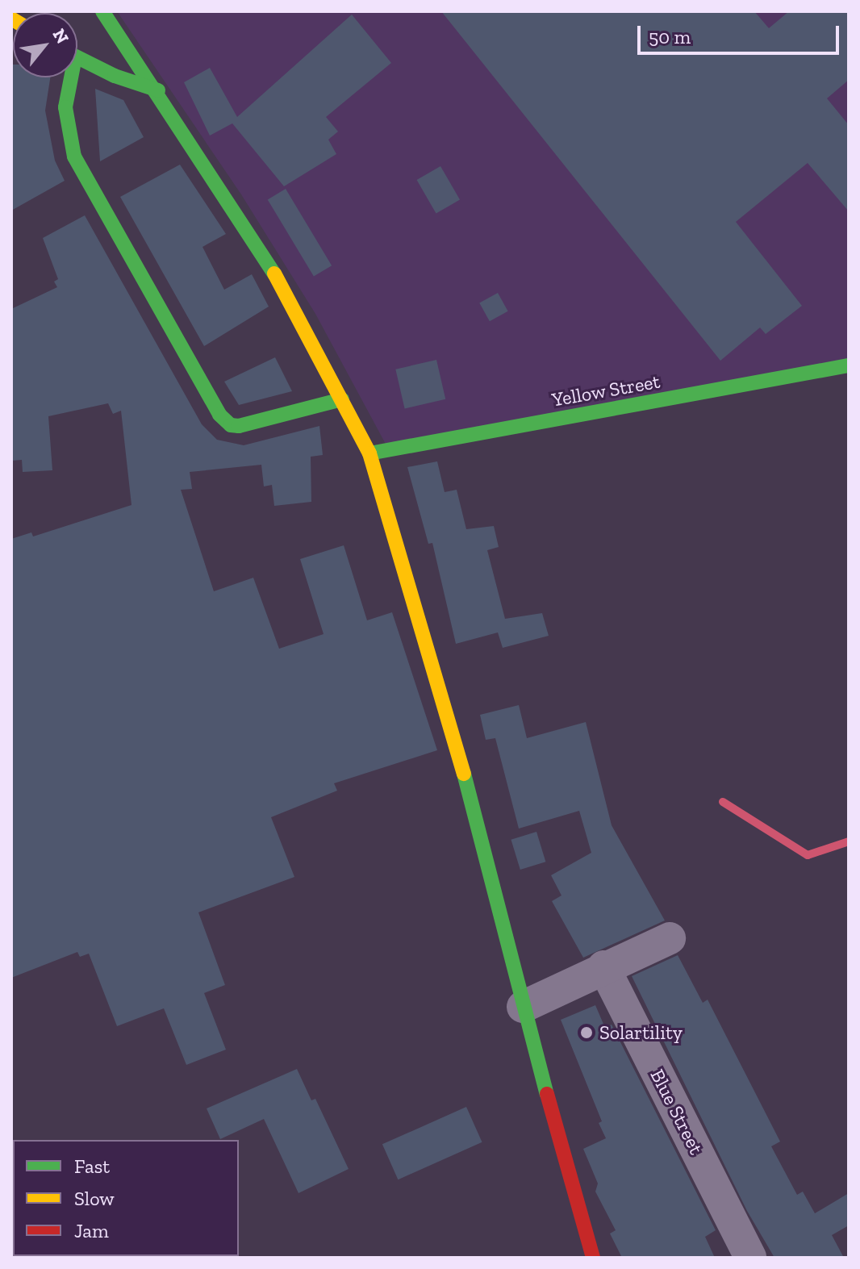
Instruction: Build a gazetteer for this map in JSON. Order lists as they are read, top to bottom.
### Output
{
  "streets": {
    "street": ["Yellow Street", "Blue Street"]
  },
  "places": ["Solartility"],
  "legend": ["Fast", "Slow", "Jam"],
  "scale_bar": "50 m",
  "north": "top right"
}
